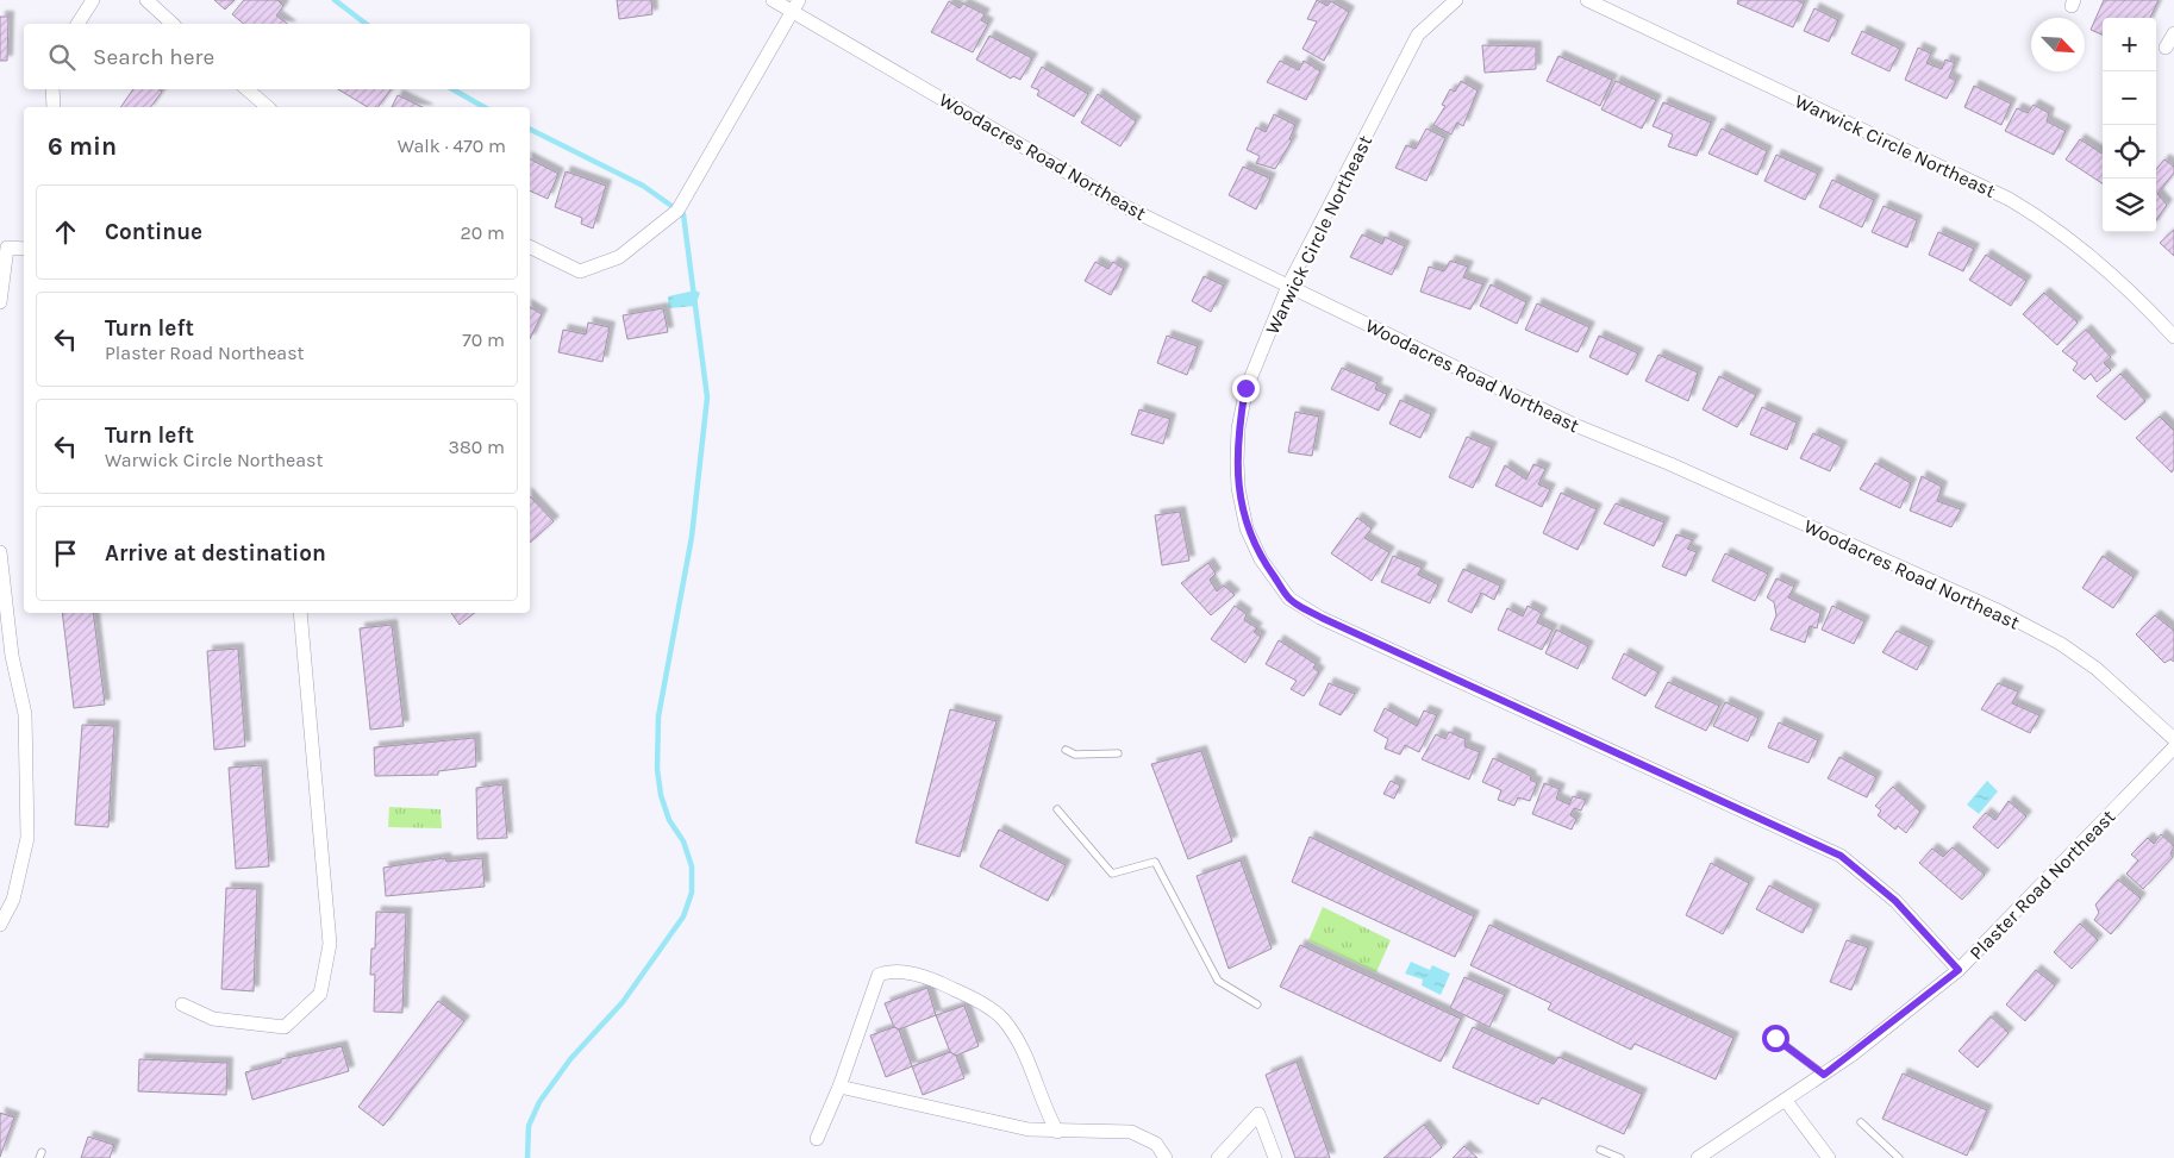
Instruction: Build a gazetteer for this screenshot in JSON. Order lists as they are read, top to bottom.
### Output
{
  "streets": {
    "street": ["Warwick Circle Northeast", "Woodacres Road Northeast", "Plaster Road Northeast"]
  },
  "crossings": [
    ["Warwick Circle Northeast", "Woodacres Road Northeast"],
    ["Warwick Circle Northeast", "Plaster Road Northeast"]
  ],
  "north": "bottom right",
  "page": {
    "map_buttons": ["+", "−"],
    "search": "Search here",
    "heading": ["6 min", "Walk · 470 m"],
    "list": [
      ["Continue", "20 m"],
      ["Turn left", "Plaster Road Northeast", "70 m"],
      ["Turn left", "Warwick Circle Northeast", "380 m"],
      "Arrive at destination"
    ]
  }
}
